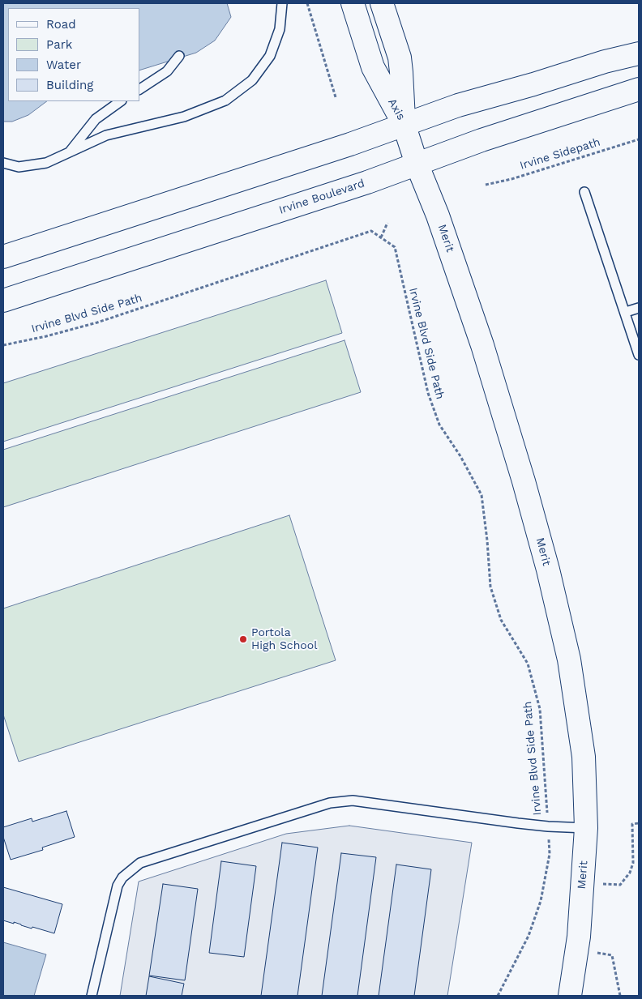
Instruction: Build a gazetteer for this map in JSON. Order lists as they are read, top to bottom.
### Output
{
  "streets": {
    "main road": ["Axis", "Irvine Boulevard", "Merit"],
    "path": ["Irvine Sidepath", "Irvine Blvd Side Path"]
  },
  "crossings": [
    ["Axis", "Merit"],
    ["Irvine Boulevard", "Merit"]
  ],
  "places": ["Portola High School"],
  "legend": [
    "Road",
    "Park",
    "Water",
    "Building"
  ]
}
